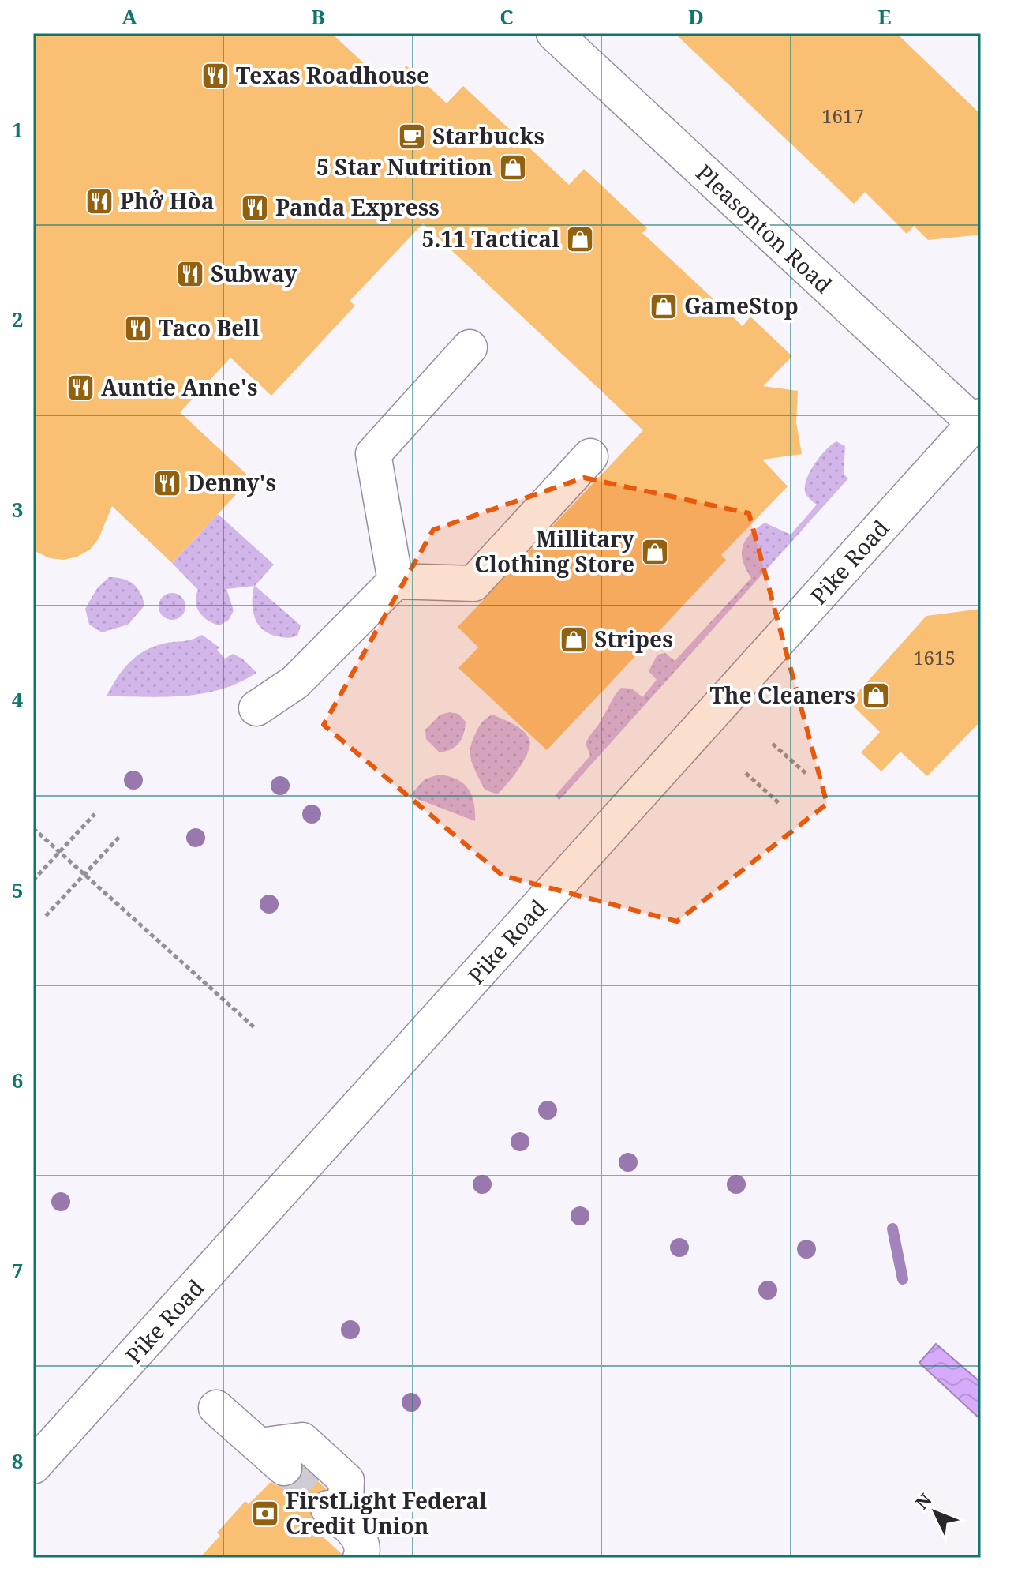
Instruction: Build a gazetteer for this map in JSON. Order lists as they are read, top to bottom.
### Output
{
  "streets": {
    "street": ["Pleasonton Road", "Pike Road"]
  },
  "crossings": [
    ["Pleasonton Road", "Pike Road"]
  ],
  "places": {
    "restaurant": [
      "Texas Roadhouse",
      "Phở Hòa",
      "Panda Express",
      "Subway",
      "Taco Bell",
      "Auntie Anne's",
      "Denny's"
    ],
    "cafe": ["Starbucks"],
    "shop": [
      "5 Star Nutrition",
      "5.11 Tactical",
      "GameStop",
      "Millitary Clothing Store",
      "Stripes",
      "The Cleaners"
    ],
    "bank": ["FirstLight Federal Credit Union"]
  },
  "house_numbers": ["1617", "1615"],
  "north": "top left",
  "grid": {
    "columns": [
      "A",
      "B",
      "C",
      "D",
      "E"
    ],
    "rows": [
      "1",
      "2",
      "3",
      "4",
      "5",
      "6",
      "7",
      "8"
    ]
  }
}
